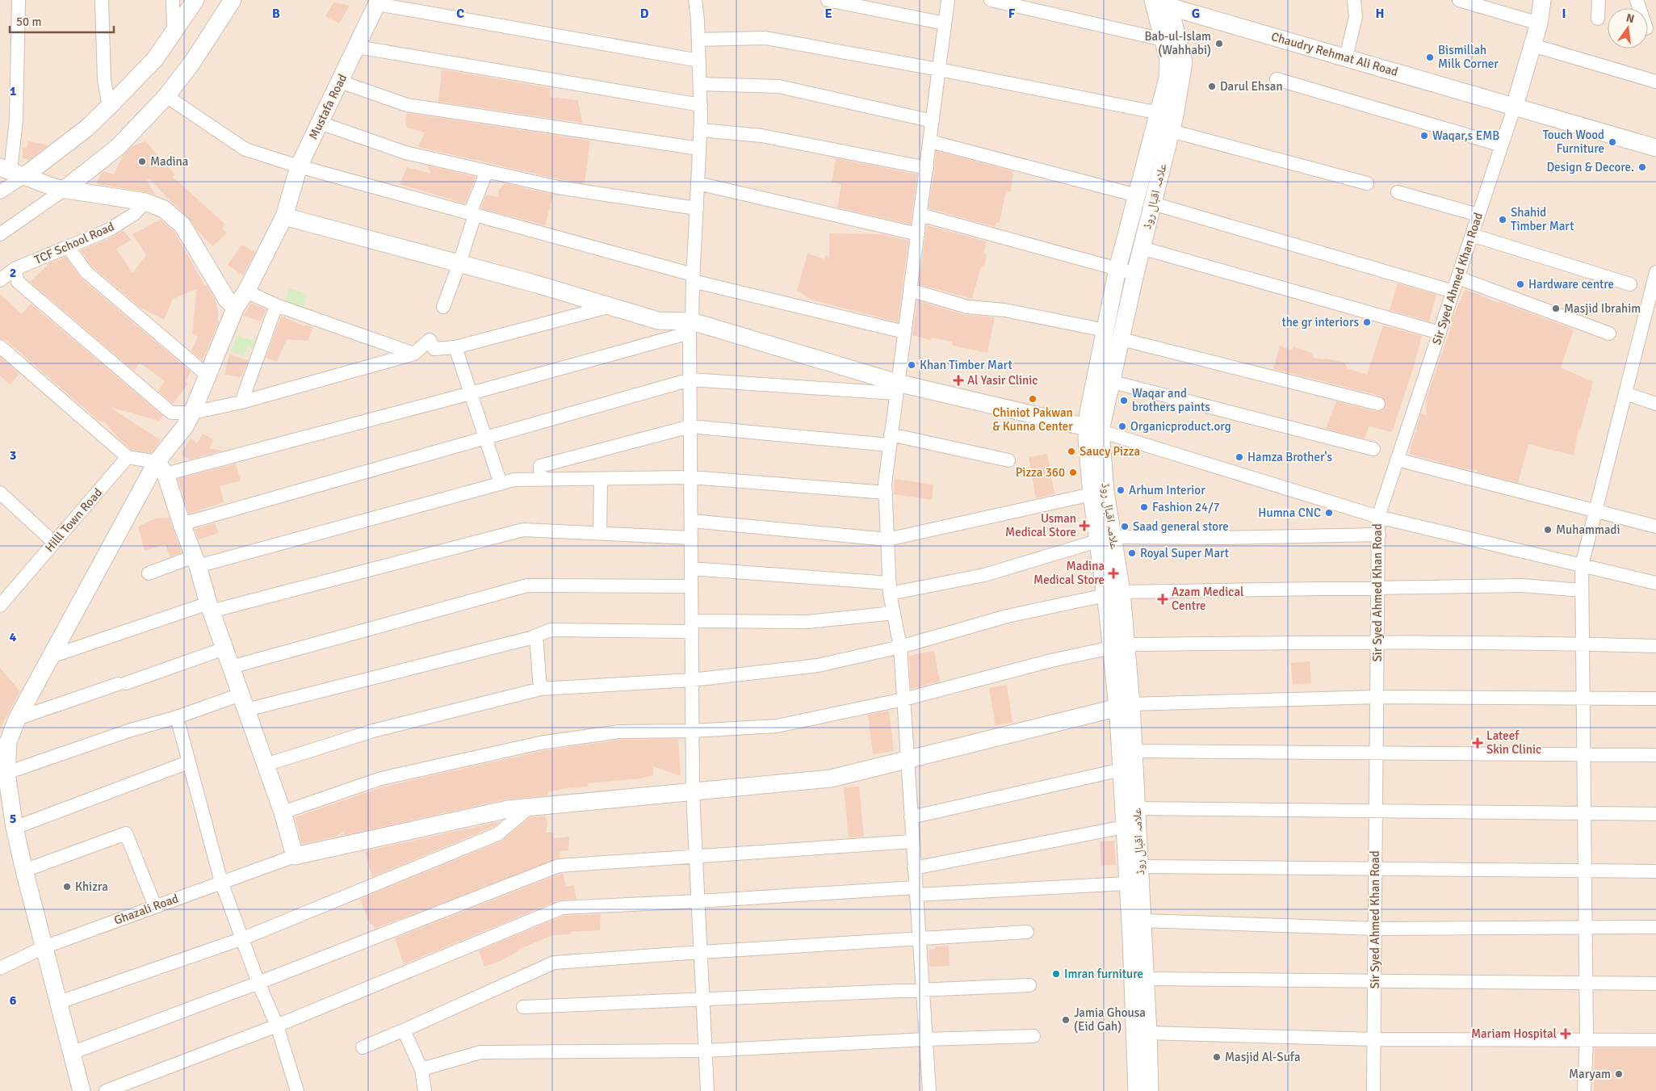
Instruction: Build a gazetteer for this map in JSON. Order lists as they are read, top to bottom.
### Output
{
  "streets": {
    "street": [
      "Chaudry Rehmat Ali Road",
      "Mustafa Road",
      "علامہ اقبال روڈ",
      "TCF School Road",
      "Sir Syed Ahmed Khan Road",
      "Hilll Town Road",
      "Ghazali Road"
    ]
  },
  "crossings": [
    ["Chaudry Rehmat Ali Road", "علامہ اقبال روڈ"],
    ["Chaudry Rehmat Ali Road", "Sir Syed Ahmed Khan Road"],
    ["Mustafa Road", "Ghazali Road"]
  ],
  "places": {
    "other": [
      "Bab-ul-Islam (Wahhabi)",
      "Bismillah Milk Corner",
      "Darul Ehsan",
      "Waqar,s EMB",
      "Touch Wood Furniture",
      "Madina",
      "Design & Decore.",
      "Shahid Timber Mart",
      "Hardware centre",
      "Masjid Ibrahim",
      "the gr interiors",
      "Khan Timber Mart",
      "Chiniot Pakwan & Kunna Center",
      "Waqar and brothers paints",
      "Organicproduct.org",
      "Saucy Pizza",
      "Hamza Brother's",
      "Pizza 360",
      "Arhum Interior",
      "Fashion 24/7",
      "Humna CNC",
      "Saad general store",
      "Muhammadi",
      "Royal Super Mart",
      "Khizra",
      "Imran furniture",
      "Jamia Ghousa (Eid Gah)",
      "Masjid Al-Sufa",
      "Maryam"
    ],
    "health": [
      "Al Yasir Clinic",
      "Usman Medical Store",
      "Madina Medical Store",
      "Azam Medical Centre",
      "Lateef Skin Clinic",
      "Mariam Hospital"
    ]
  },
  "scale_bar": "50 m",
  "north": "top",
  "grid": {
    "columns": [
      "B",
      "C",
      "D",
      "E",
      "F",
      "G",
      "H",
      "I"
    ],
    "rows": [
      "1",
      "2",
      "3",
      "4",
      "5",
      "6"
    ]
  }
}
